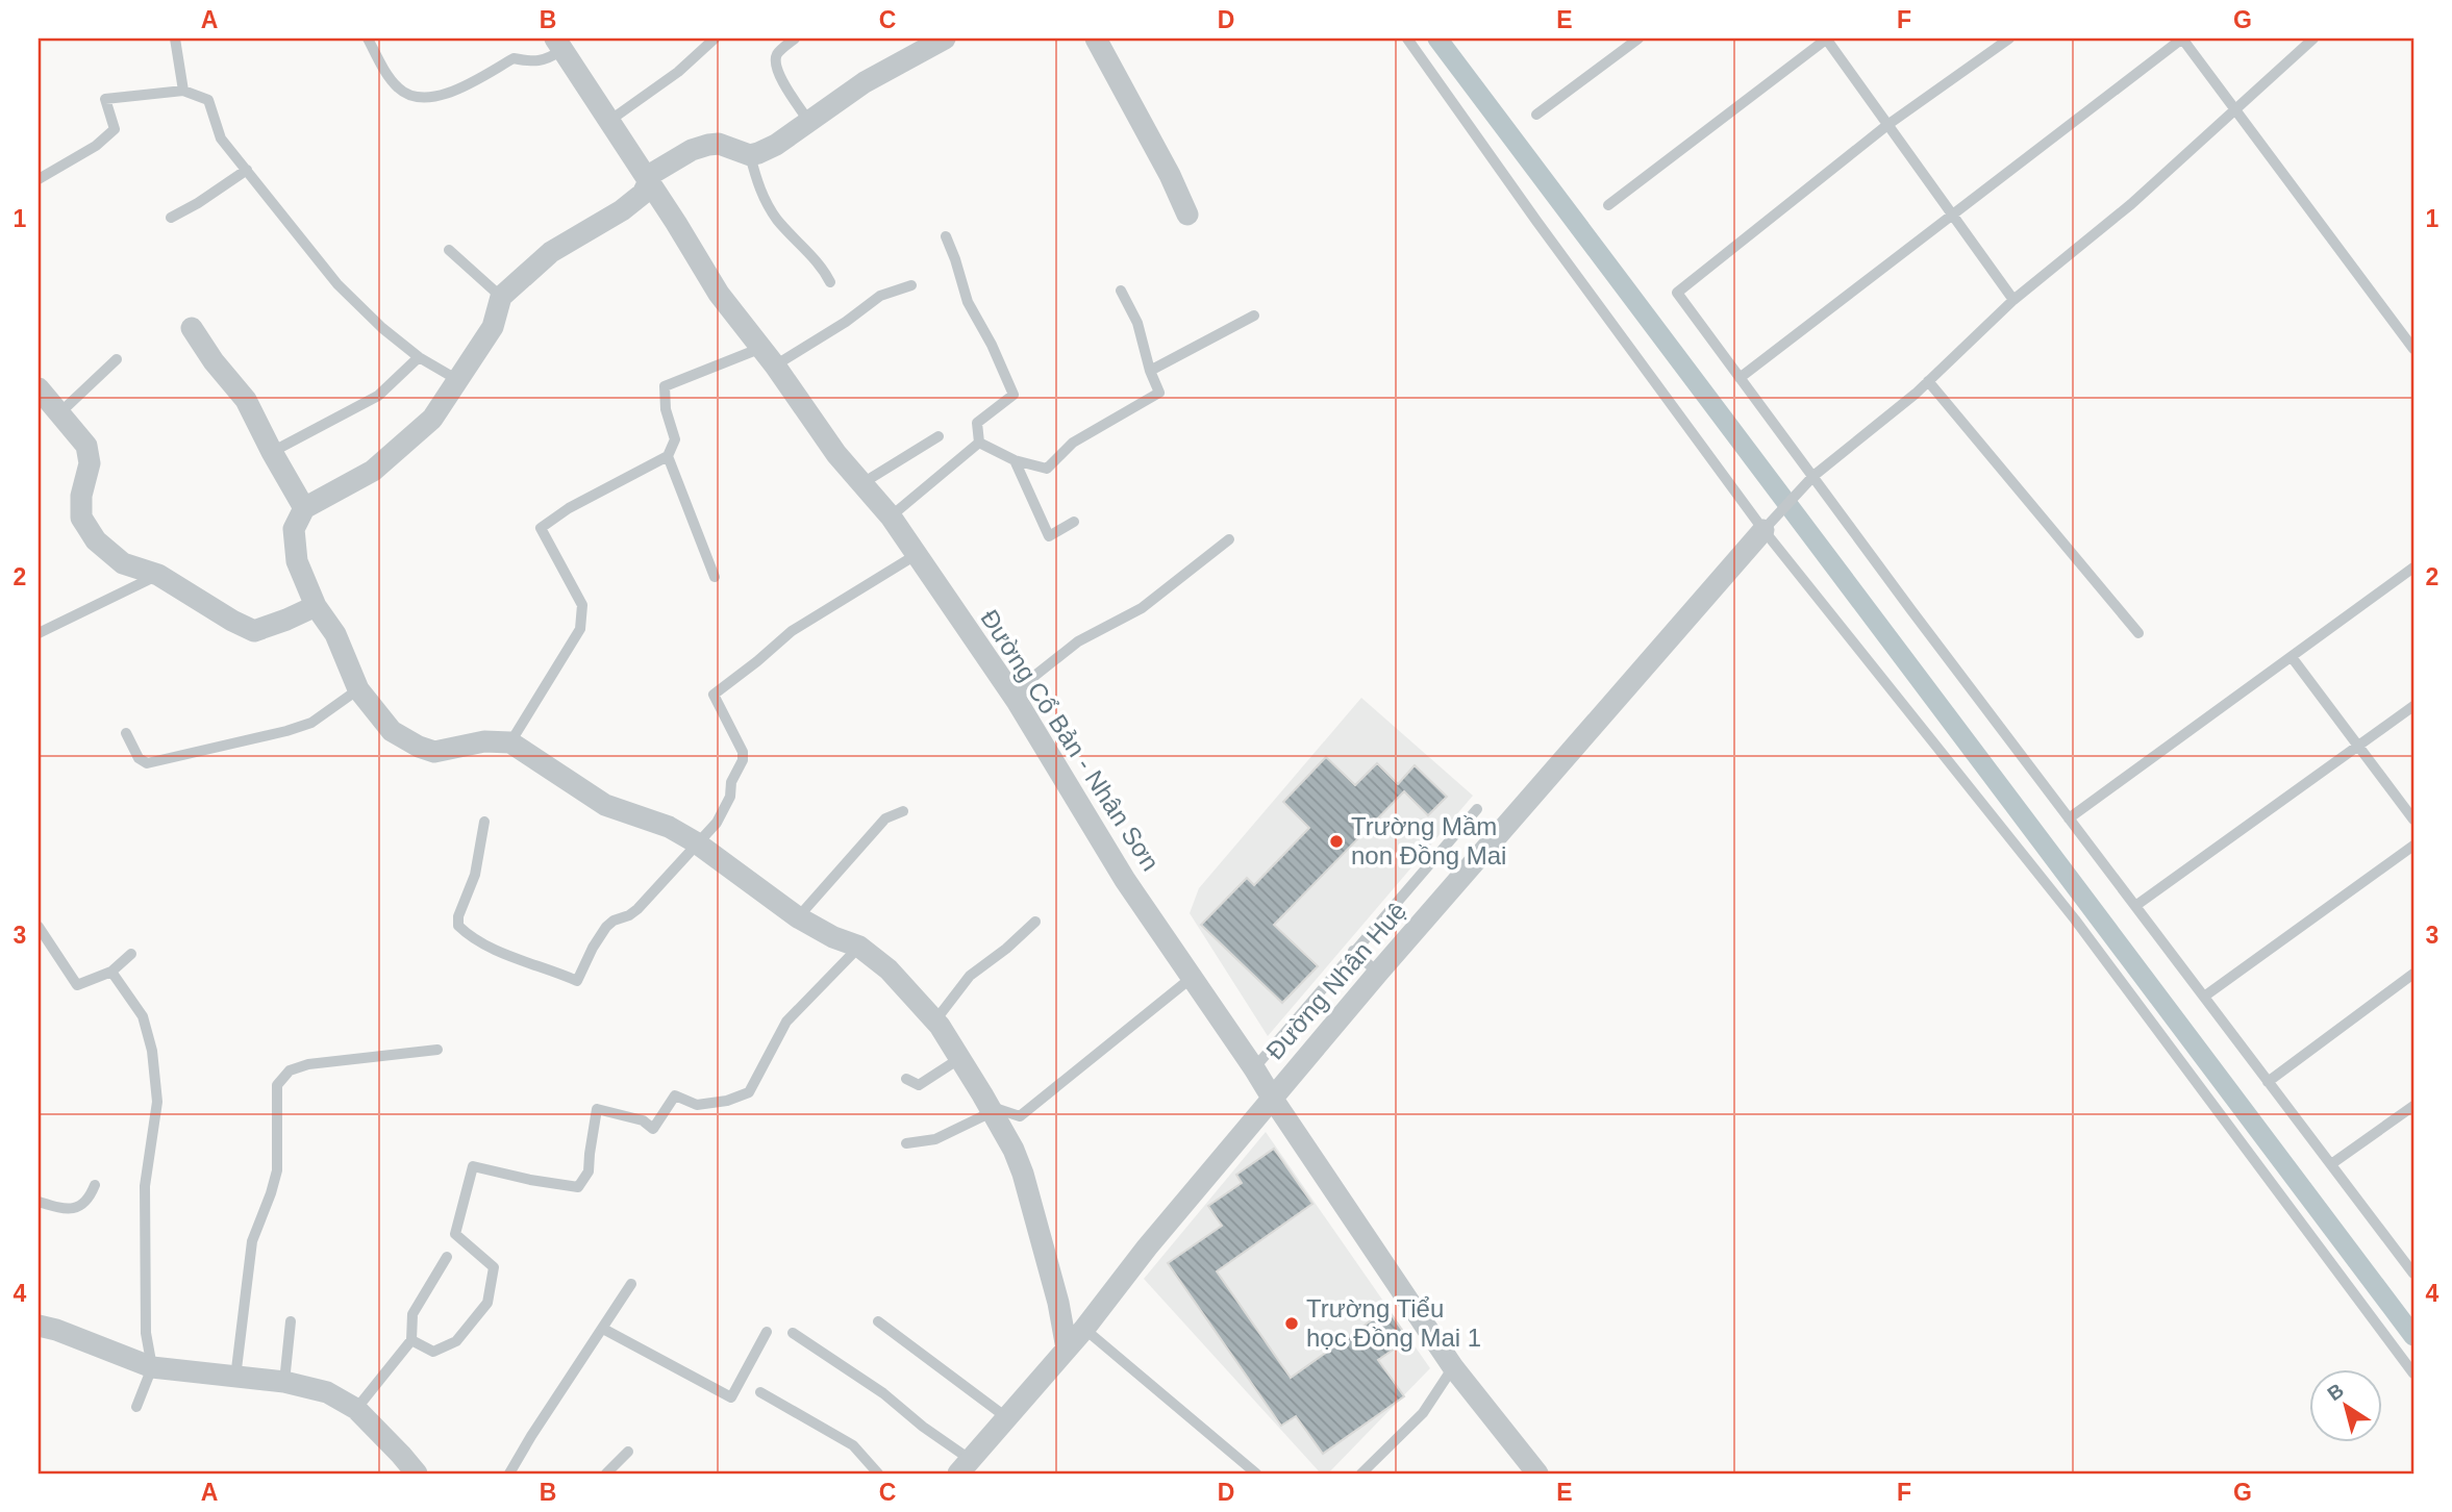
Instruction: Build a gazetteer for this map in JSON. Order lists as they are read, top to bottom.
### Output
{
  "streets": {
    "street": ["Đường Cổ Bản - Nhân Sơn", "Đường Nhân Huệ"]
  },
  "crossings": [
    ["Đường Cổ Bản - Nhân Sơn", "Đường Nhân Huệ"]
  ],
  "places": ["Trường Mầm non Đồng Mai", "Trường Tiểu học Đồng Mai 1"],
  "north": "top left",
  "grid": {
    "columns": [
      "A",
      "B",
      "C",
      "D",
      "E",
      "F",
      "G"
    ],
    "rows": [
      "1",
      "2",
      "3",
      "4"
    ]
  }
}
